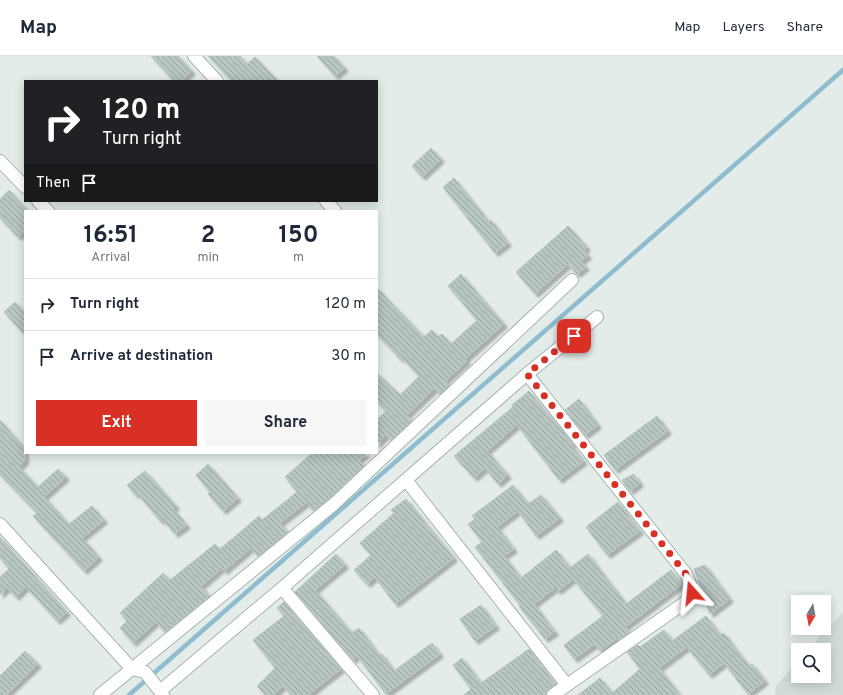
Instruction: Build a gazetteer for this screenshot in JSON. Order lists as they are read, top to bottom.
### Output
{
  "north": "bottom",
  "page": {
    "header": "Map",
    "nav": ["Map", "Layers", "Share"],
    "turn": ["120 m", "Turn right"],
    "then": "Then",
    "eta": [
      "16:51",
      "Arrival",
      "2",
      "min",
      "150",
      "m"
    ],
    "list": [
      {
        "name": "Turn right",
        "value": "120 m"
      },
      {
        "name": "Arrive at destination",
        "value": "30 m"
      }
    ],
    "buttons": ["Exit", "Share"]
  }
}
